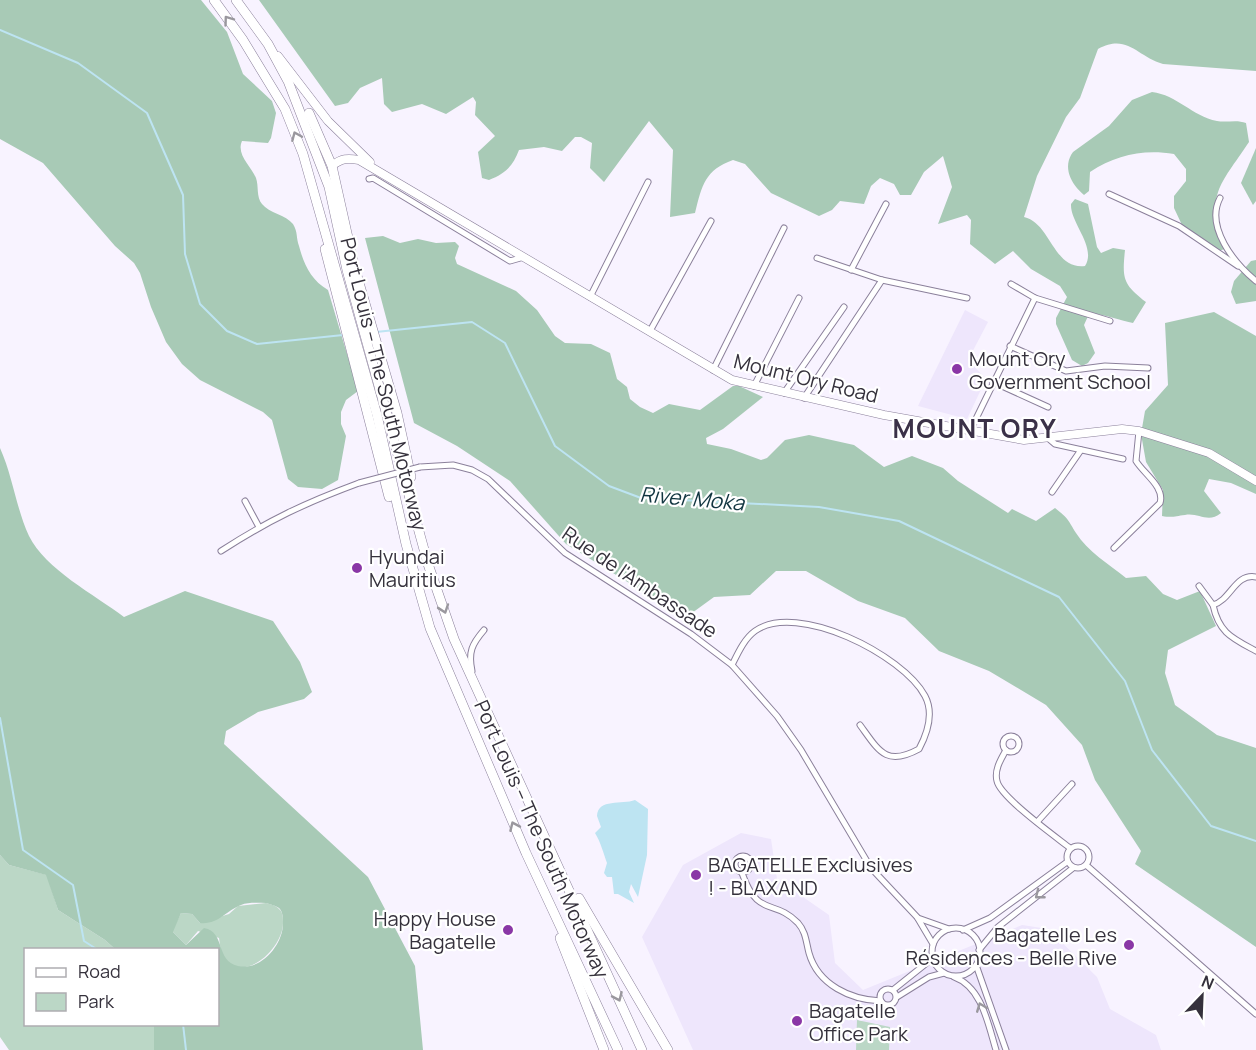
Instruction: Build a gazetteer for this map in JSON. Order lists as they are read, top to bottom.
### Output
{
  "streets": {
    "highway": ["Port Louis – The South Motorway"],
    "main road": ["Mount Ory Road"],
    "street": ["Rue de l'Ambassade"]
  },
  "crossings": [
    ["Mount Ory Road", "Port Louis – The South Motorway"]
  ],
  "districts": ["MOUNT ORY"],
  "water": ["River Moka"],
  "places": [
    "Mount Ory Government School",
    "Hyundai Mauritius",
    "BAGATELLE Exclusives ! - BLAXAND",
    "Happy House Bagatelle",
    "Bagatelle Les Résidences - Belle Rive",
    "Bagatelle Office Park"
  ],
  "legend": ["Road", "Park"],
  "north": "top right"
}
